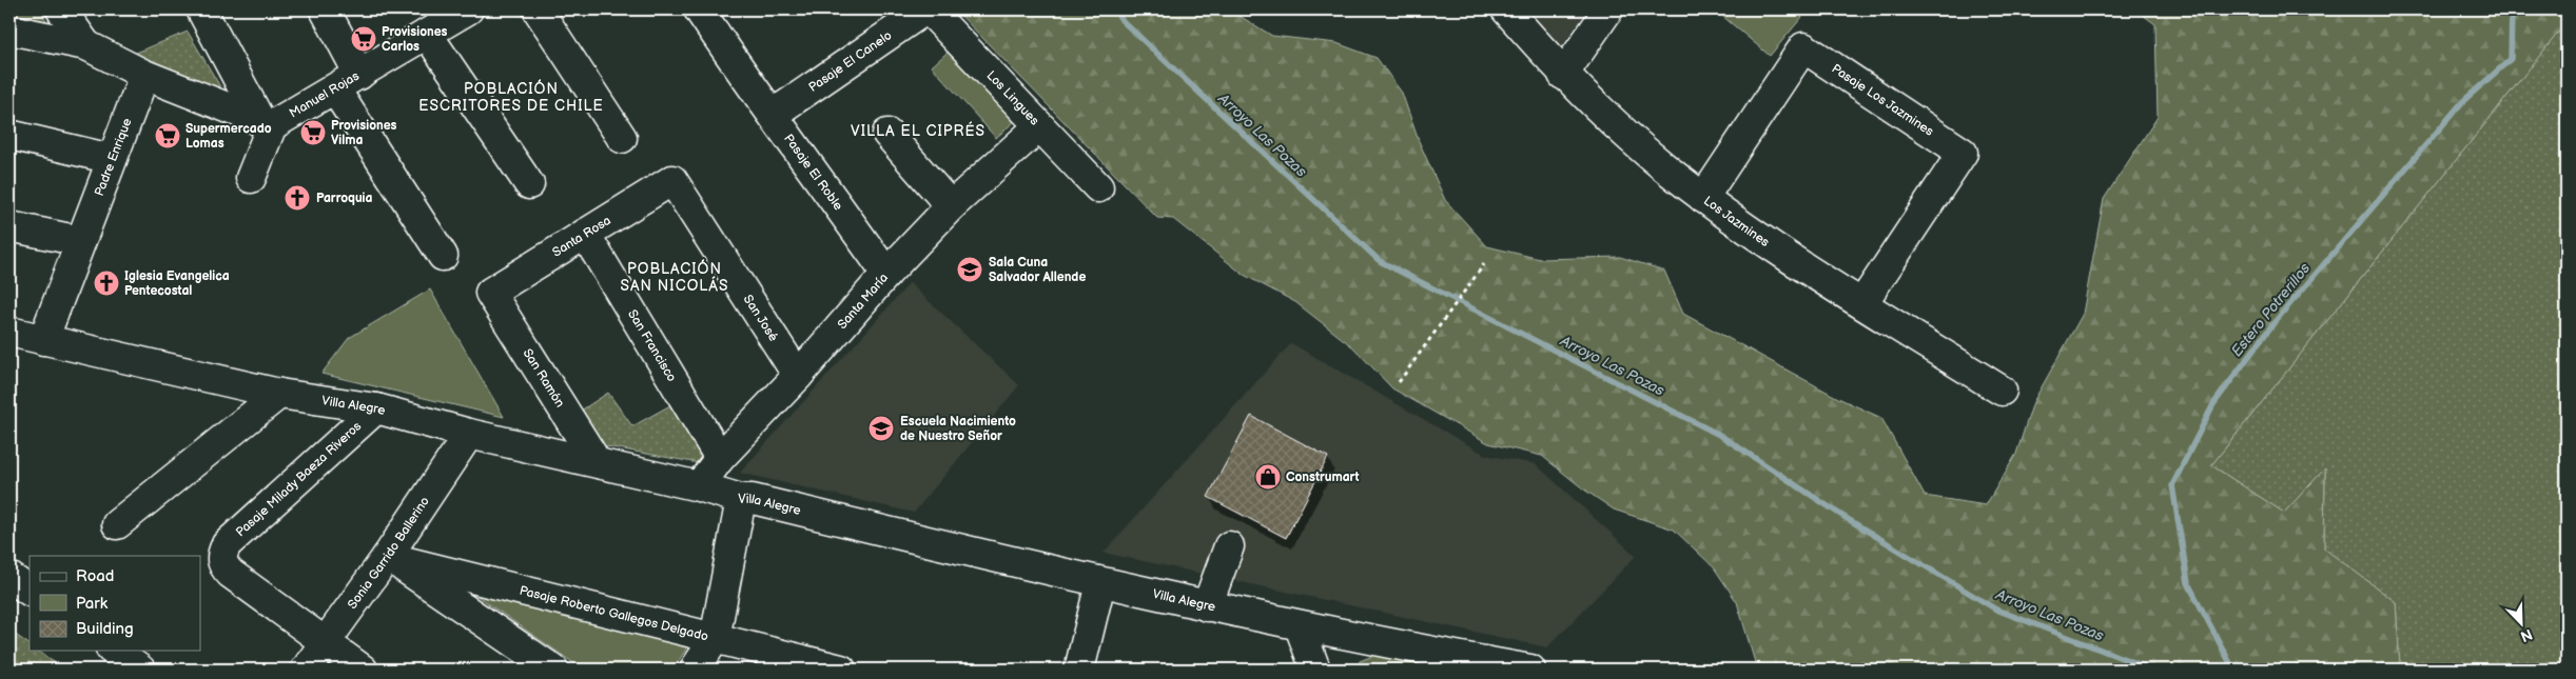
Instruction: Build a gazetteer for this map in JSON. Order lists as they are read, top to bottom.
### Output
{
  "streets": {
    "street": [
      "Pasaje El Canelo",
      "Manuel Rojas",
      "Los Lingues",
      "Pasaje Los Jazmines",
      "Padre Enrique",
      "Pasaje El Roble",
      "Los Jazmines",
      "Santa Rosa",
      "Santa María",
      "San José",
      "San Francisco",
      "San Ramón",
      "Villa Alegre",
      "Pasaje Milady Baeza Riveros",
      "Sonia Garrido Ballerino",
      "Pasaje Roberto Gallegos Delgado"
    ]
  },
  "crossings": [
    ["Pasaje El Canelo", "Los Lingues"],
    ["Pasaje El Canelo", "Pasaje El Roble"],
    ["Los Lingues", "Santa María"],
    ["Pasaje Los Jazmines", "Los Jazmines"],
    ["Padre Enrique", "Villa Alegre"],
    ["Pasaje El Roble", "Santa María"],
    ["Santa Rosa", "San José"],
    ["Santa Rosa", "San Francisco"],
    ["Santa Rosa", "San Ramón"],
    ["Santa María", "San José"],
    ["Santa María", "San Francisco"],
    ["Santa María", "Villa Alegre"],
    ["San Ramón", "Villa Alegre"],
    ["Villa Alegre", "Pasaje Milady Baeza Riveros"],
    ["Villa Alegre", "Sonia Garrido Ballerino"],
    ["Pasaje Milady Baeza Riveros", "Sonia Garrido Ballerino"],
    ["Sonia Garrido Ballerino", "Pasaje Roberto Gallegos Delgado"]
  ],
  "districts": ["POBLACIÓN ESCRITORES DE CHILE", "VILLA EL CIPRÉS", "POBLACIÓN SAN NICOLÁS"],
  "water": ["Arroyo Las Pozas", "Estero Potrerillos"],
  "places": {
    "supermarket": ["Provisiones Carlos", "Provisiones Vilma", "Supermercado Lomas"],
    "church": ["Parroquia", "Iglesia Evangelica Pentecostal"],
    "school or university": ["Sala Cuna Salvador Allende", "Escuela Nacimiento de Nuestro Señor"],
    "shop": ["Construmart"]
  },
  "legend": ["Road", "Park", "Building"],
  "north": "bottom right"
}
